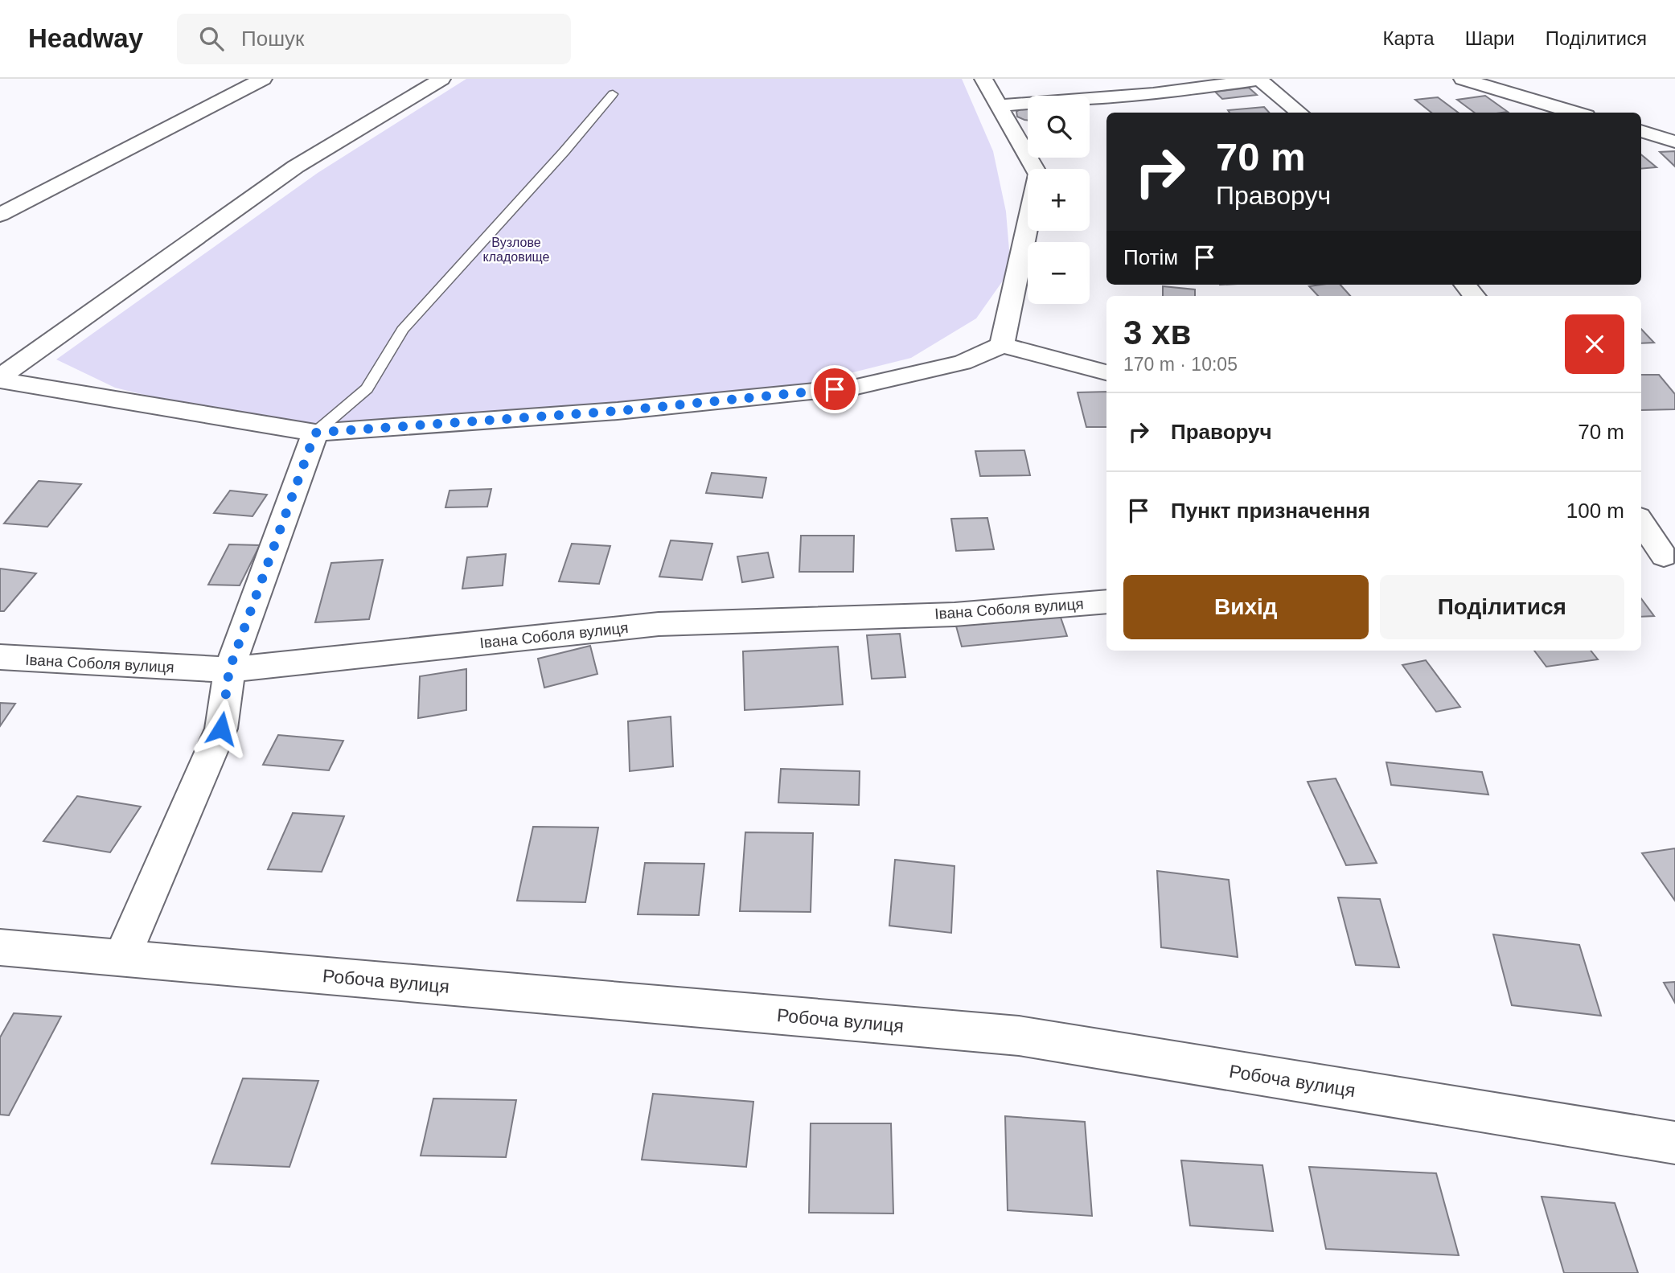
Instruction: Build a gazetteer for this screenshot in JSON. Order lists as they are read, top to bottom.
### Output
{
  "streets": {
    "street": ["Івана Соболя вулиця", "Робоча вулиця"]
  },
  "parks": ["Вузлове кладовище"],
  "page": {
    "header": "Headway",
    "search": "Пошук",
    "nav": ["Карта", "Шари", "Поділитися"],
    "map_buttons": ["+", "−"],
    "turn": ["70 m", "Праворуч"],
    "then": "Потім",
    "heading": ["3 хв", "170 m · 10:05"],
    "list": [
      {
        "name": "Праворуч",
        "value": "70 m"
      },
      {
        "name": "Пункт призначення",
        "value": "100 m"
      }
    ],
    "buttons": ["Вихід", "Поділитися"]
  }
}
